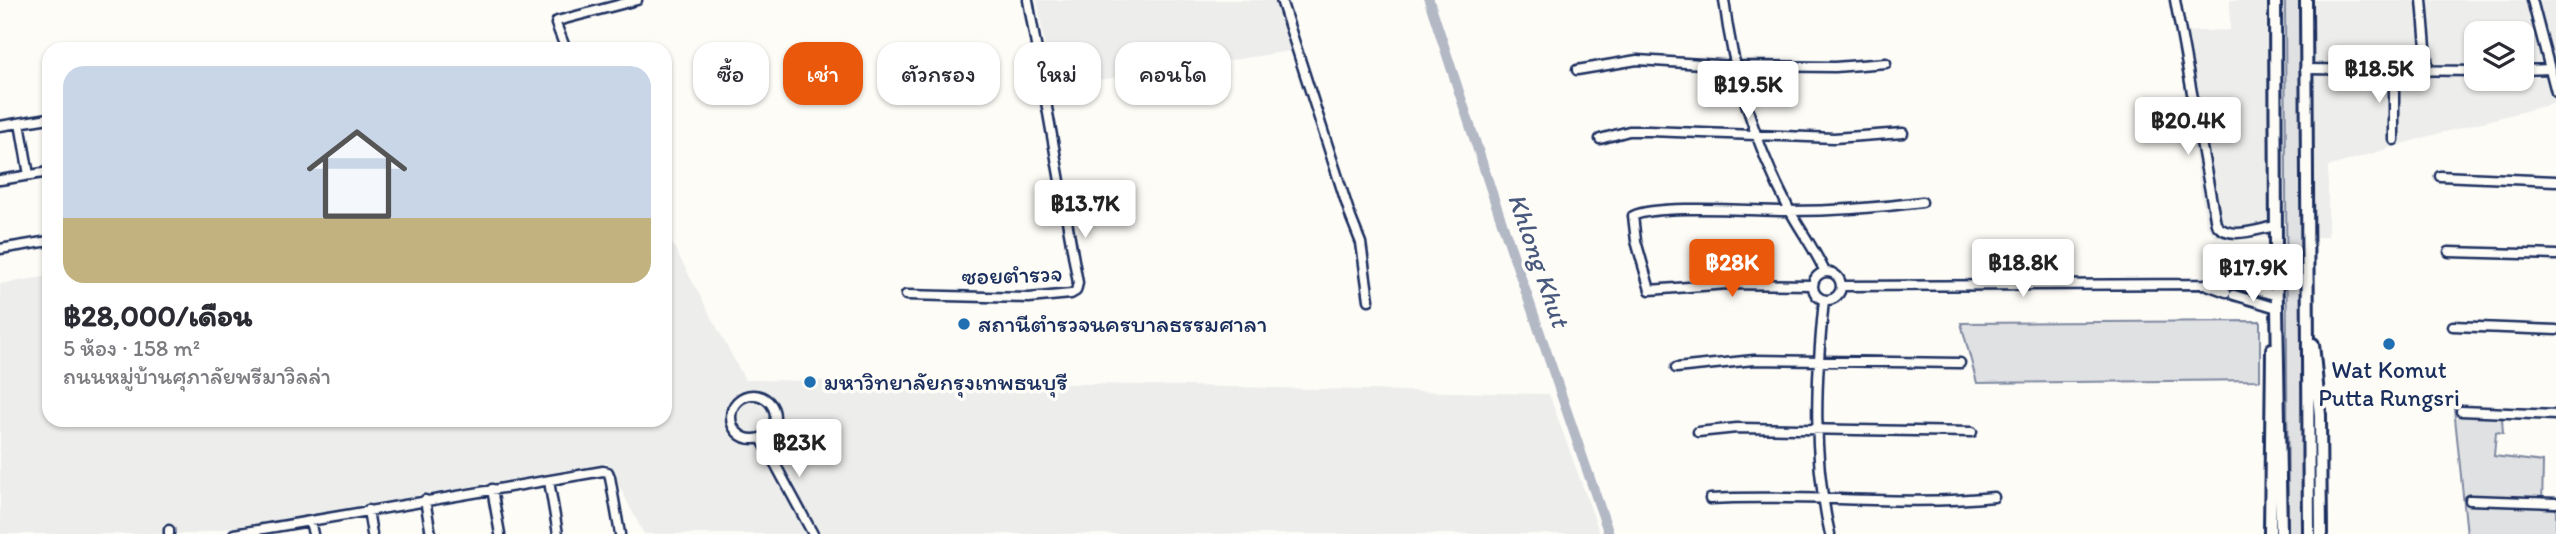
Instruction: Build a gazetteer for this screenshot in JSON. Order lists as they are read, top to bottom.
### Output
{
  "streets": {
    "street": ["ซอยตำรวจ"]
  },
  "water": ["Khlong Khut"],
  "places": ["สถานีตำรวจนครบาลธรรมศาลา", "Wat Komut Putta Rungsri", "มหาวิทยาลัยกรุงเทพธนบุรี"],
  "page": {
    "chip": [
      "ซื้อ",
      "เช่า",
      "ตัวกรอง",
      "ใหม่",
      "คอนโด"
    ],
    "list": [
      {
        "name": "฿28,000/เดือน",
        "note": "5 ห้อง · 158 m² · ถนนหมู่บ้านศุภาลัยพรีมาวิลล่า"
      }
    ],
    "price": [
      "฿18.5K",
      "฿19.5K",
      "฿20.4K",
      "฿13.7K",
      "฿28K",
      "฿18.8K",
      "฿17.9K",
      "฿23K"
    ]
  }
}
